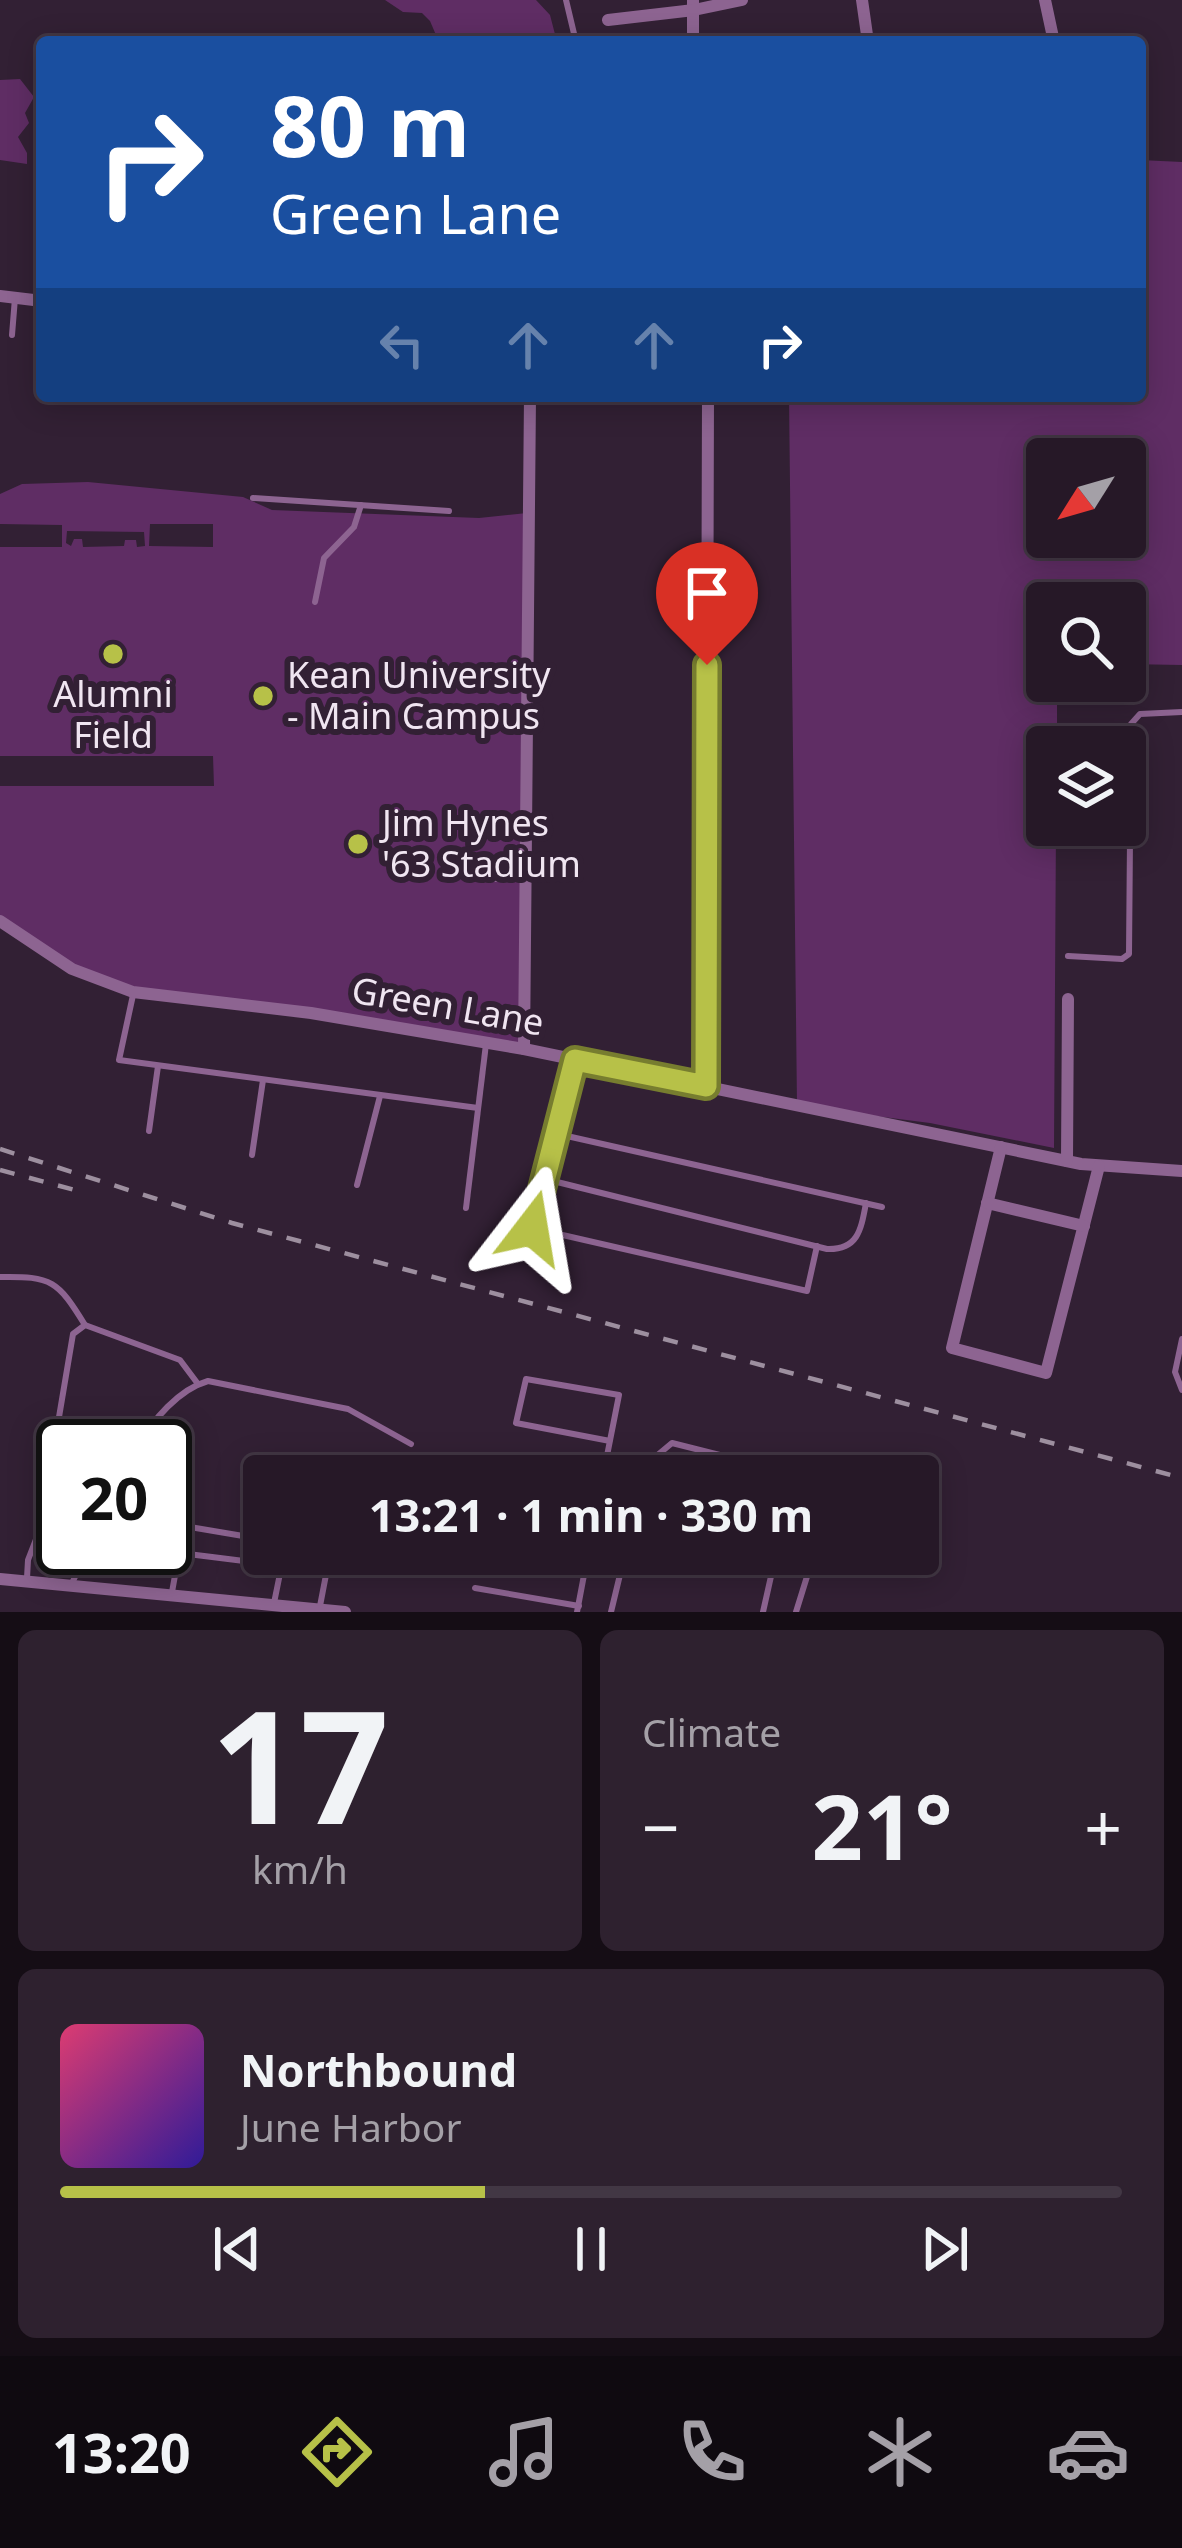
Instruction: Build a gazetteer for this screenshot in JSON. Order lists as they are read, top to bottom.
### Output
{
  "streets": {
    "street": ["Green Lane"]
  },
  "places": ["Alumni Field", "Kean University - Main Campus", "Jim Hynes '63 Stadium"],
  "north": "bottom left",
  "page": {
    "turn": ["80 m", "Green Lane"],
    "limit": "20",
    "trip": "13:21 · 1 min · 330 m",
    "tile": [
      ["17", "km/h"],
      "Climate"
    ],
    "heat": ["−", "21°", "+"],
    "song": ["Northbound", "June Harbor"],
    "tabs": "13:20"
  }
}
